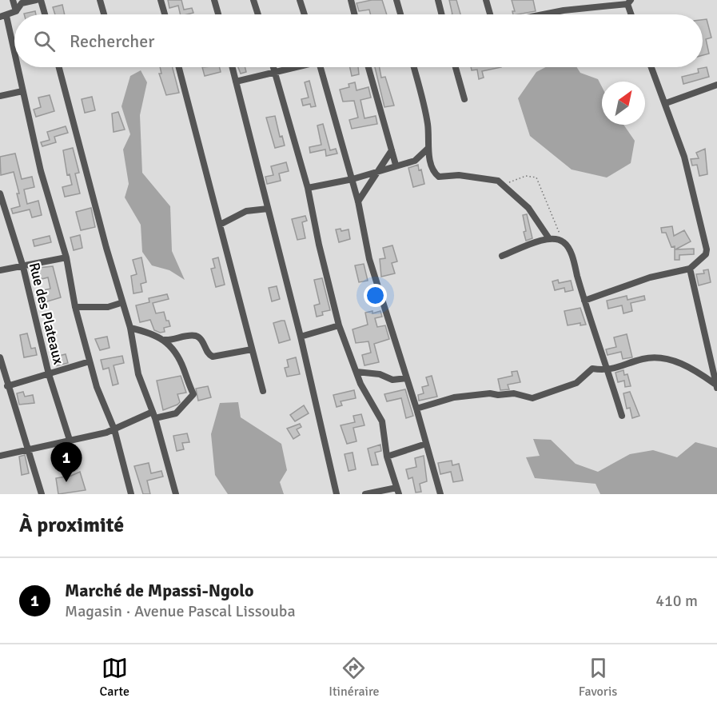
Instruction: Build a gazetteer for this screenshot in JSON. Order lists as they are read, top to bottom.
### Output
{
  "streets": {
    "street": ["Rue des Plateaux"]
  },
  "north": "top right",
  "page": {
    "search": "Rechercher",
    "pins": "1",
    "heading": "À proximité",
    "list": [
      {
        "mark": "1",
        "name": "Marché de Mpassi-Ngolo",
        "note": "Magasin · Avenue Pascal Lissouba",
        "value": "410 m"
      }
    ],
    "nav": ["Carte", "Itinéraire", "Favoris"]
  }
}
